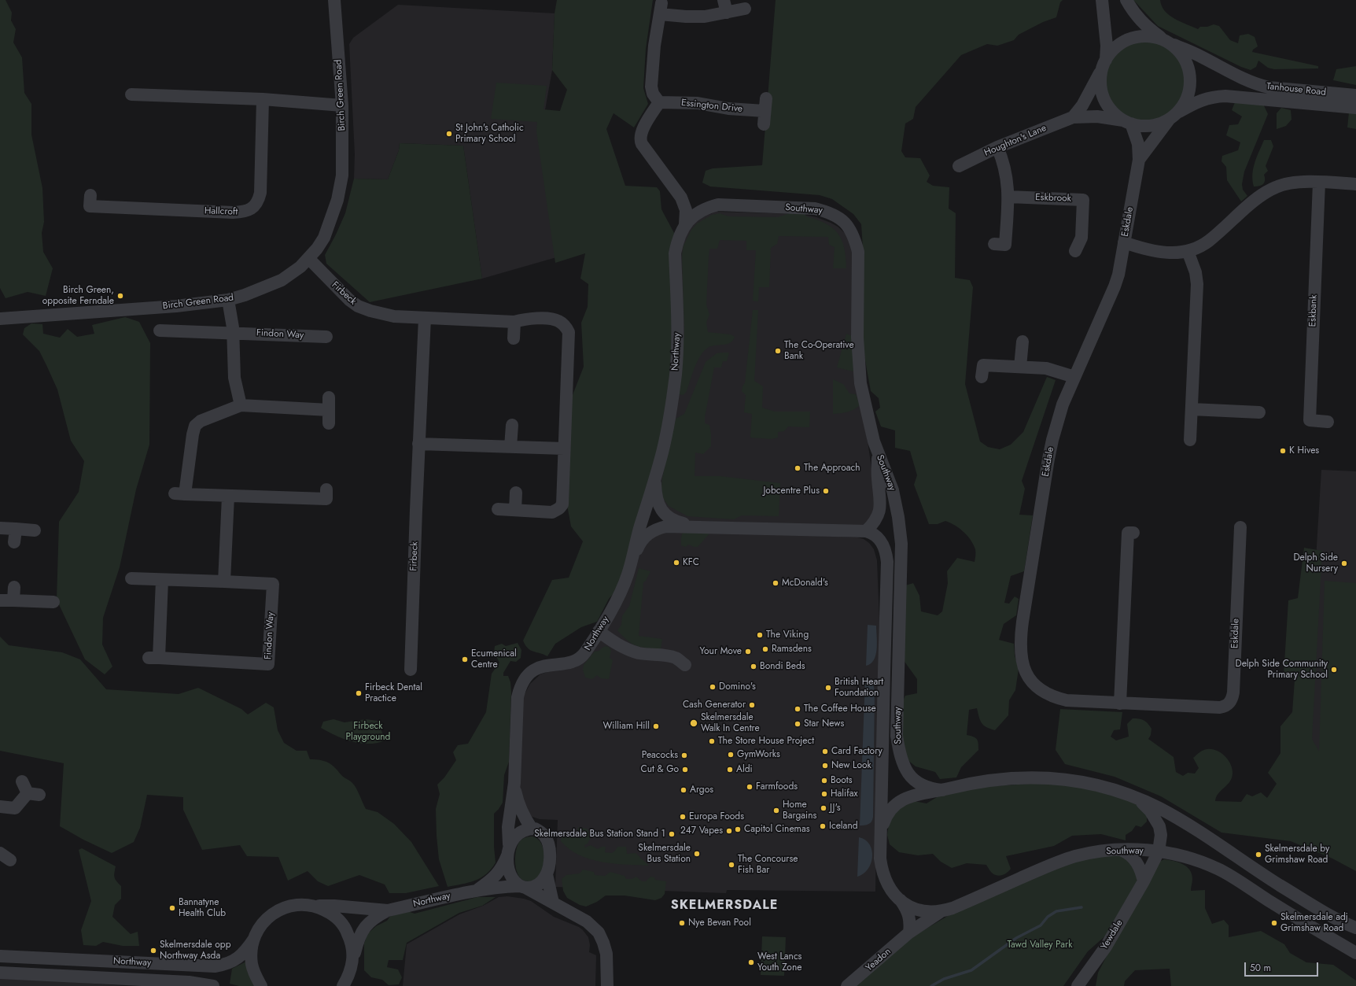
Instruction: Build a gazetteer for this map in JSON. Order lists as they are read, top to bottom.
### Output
{
  "streets": {
    "street": [
      "Tanhouse Road",
      "Birch Green Road",
      "Essington Drive",
      "Houghton's Lane",
      "Eskbrook",
      "Southway",
      "Hallcroft",
      "Eskdale",
      "Firbeck",
      "Eskbank",
      "Findon Way",
      "Northway",
      "Yewdale",
      "Yeadon"
    ]
  },
  "crossings": [
    ["Tanhouse Road", "Houghton's Lane"],
    ["Tanhouse Road", "Eskdale"],
    ["Birch Green Road", "Firbeck"],
    ["Houghton's Lane", "Eskdale"],
    ["Southway", "Northway"],
    ["Southway", "Yewdale"],
    ["Southway", "Yeadon"]
  ],
  "districts": ["SKELMERSDALE"],
  "parks": ["Firbeck Playground", "Tawd Valley Park"],
  "places": [
    "St John's Catholic Primary School",
    "Birch Green, opposite Ferndale",
    "The Co-Operative Bank",
    "K Hives",
    "The Approach",
    "Jobcentre Plus",
    "KFC",
    "Delph Side Nursery",
    "McDonald's",
    "The Viking",
    "Ramsdens",
    "Your Move",
    "Ecumenical Centre",
    "Bondi Beds",
    "Delph Side Community Primary School",
    "Domino's",
    "British Heart Foundation",
    "Firbeck Dental Practice",
    "Cash Generator",
    "The Coffee House",
    "Skelmersdale Walk In Centre",
    "Star News",
    "William Hill",
    "The Store House Project",
    "Card Factory",
    "GymWorks",
    "Peacocks",
    "New Look",
    "Cut & Go",
    "Aldi",
    "Boots",
    "Farmfoods",
    "Argos",
    "Halifax",
    "JJ's",
    "Home Bargains",
    "Europa Foods",
    "Iceland",
    "Capitol Cinemas",
    "247 Vapes",
    "Skelmersdale Bus Station Stand 1",
    "Skelmersdale Bus Station",
    "Skelmersdale by Grimshaw Road",
    "The Concourse Fish Bar",
    "Bannatyne Health Club",
    "Nye Bevan Pool",
    "Skelmersdale adj Grimshaw Road",
    "Skelmersdale opp Northway Asda",
    "West Lancs Youth Zone"
  ],
  "scale_bar": "50 m"
}
